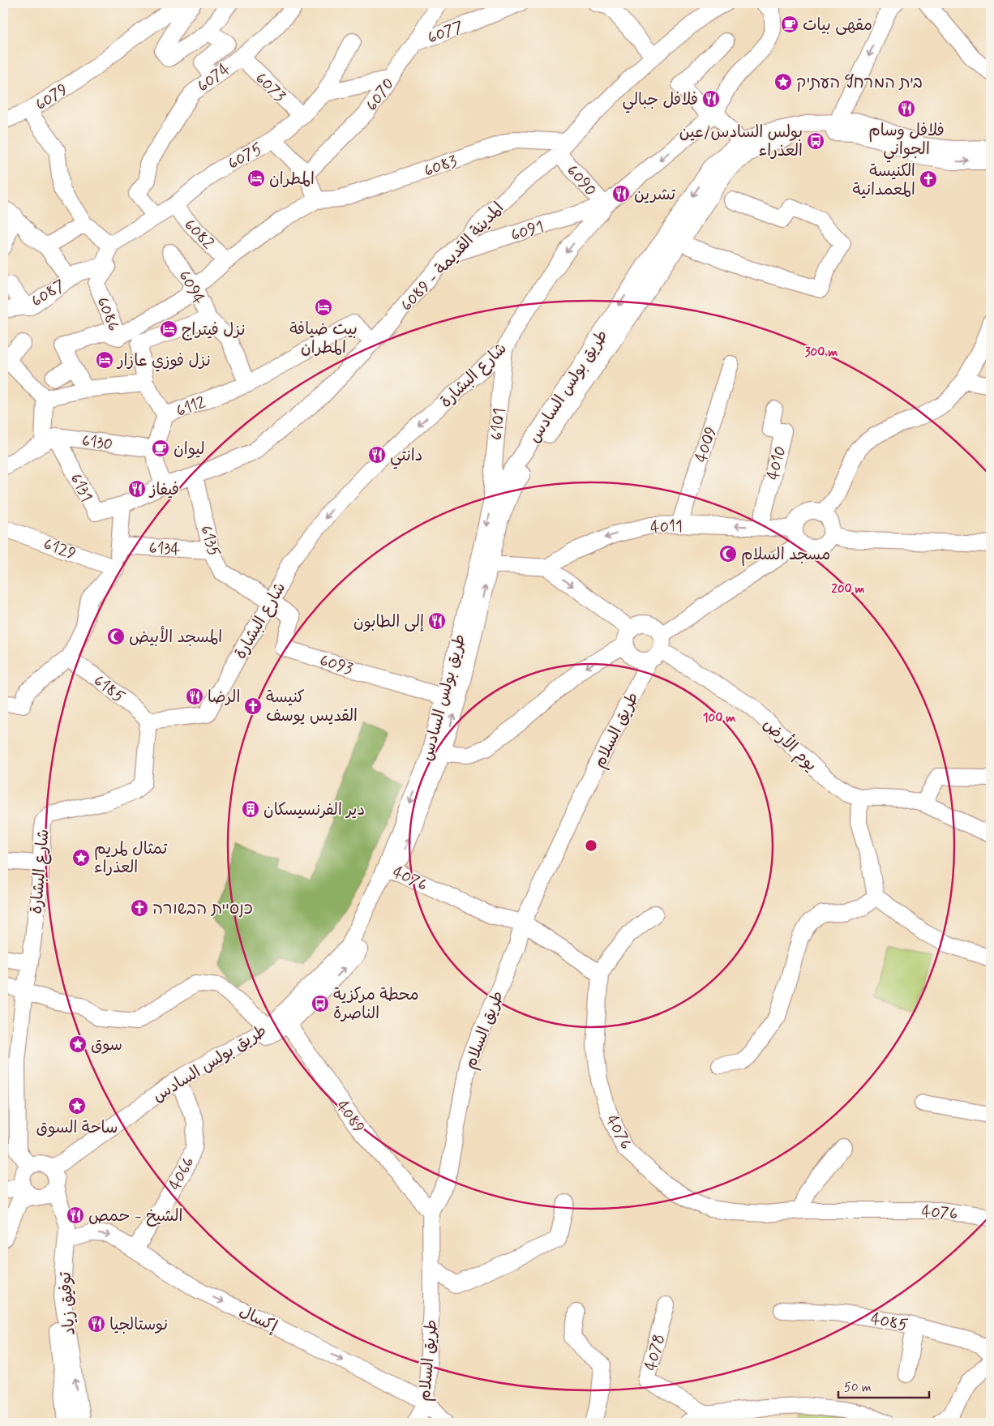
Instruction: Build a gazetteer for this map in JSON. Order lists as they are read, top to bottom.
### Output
{
  "streets": {
    "street": [
      "6077",
      "6074",
      "6073",
      "6070",
      "6079",
      "6075",
      "6083",
      "6090",
      "6091",
      "6082",
      "المدينة القديمة - 6089",
      "6094",
      "6087",
      "6086",
      "شارع البشارة",
      "طريق بولس السادس",
      "6112",
      "6101",
      "6130",
      "4009",
      "4010",
      "6131",
      "4011",
      "6135",
      "6129",
      "6134",
      "6093",
      "6185",
      "طريق السلام",
      "يوم الأرض",
      "4076",
      "4089",
      "4066",
      "توفيق زياد",
      "إكسال",
      "4085",
      "4078"
    ]
  },
  "crossings": [
    ["6077", "6070"],
    ["6074", "6073"],
    ["6074", "6075"],
    ["6073", "6075"],
    ["6079", "6075"],
    ["6079", "6086"],
    ["6075", "6082"],
    ["6075", "6086"],
    ["6083", "6090"],
    ["6083", "6082"],
    ["6083", "المدينة القديمة - 6089"],
    ["6083", "6094"],
    ["6083", "6086"],
    ["6090", "6091"],
    ["6090", "المدينة القديمة - 6089"],
    ["6090", "شارع البشارة"],
    ["6091", "المدينة القديمة - 6089"],
    ["6091", "شارع البشارة"],
    ["المدينة القديمة - 6089", "6112"],
    ["المدينة القديمة - 6089", "6131"],
    ["المدينة القديمة - 6089", "6135"],
    ["6094", "6112"],
    ["6087", "6086"],
    ["شارع البشارة", "طريق بولس السادس"],
    ["شارع البشارة", "6101"],
    ["شارع البشارة", "6135"],
    ["شارع البشارة", "6093"],
    ["شارع البشارة", "6185"],
    ["شارع البشارة", "توفيق زياد"],
    ["طريق بولس السادس", "6101"],
    ["طريق بولس السادس", "6093"],
    ["طريق بولس السادس", "4076"],
    ["طريق بولس السادس", "4089"],
    ["طريق بولس السادس", "4066"],
    ["طريق بولس السادس", "توفيق زياد"],
    ["6130", "6131"],
    ["4009", "4011"],
    ["4010", "4011"],
    ["6135", "6134"],
    ["6135", "6093"],
    ["طريق السلام", "يوم الأرض"],
    ["طريق السلام", "4076"],
    ["طريق السلام", "4089"],
    ["طريق السلام", "إكسال"],
    ["4066", "إكسال"],
    ["توفيق زياد", "إكسال"]
  ],
  "one_way": ["شارع البشارة", "إكسال"],
  "places": {
    "cafe": ["مقهى بيات", "ليوان"],
    "place": [
      "בית המרחץ העתיק",
      "تمثال لمريم العذراء",
      "سوق",
      "ساحة السوق"
    ],
    "restaurant": [
      "فلافل جبالي",
      "فلافل وسام الجواني",
      "تشرين",
      "دانتي",
      "فيفاز",
      "إلى الطابون",
      "الرضا",
      "الشيخ - حمص",
      "نوستالجيا"
    ],
    "bus stop": ["بولس السادس/عين العذراء", "محطة مركزية الناصرة"],
    "hotel": [
      "المطران",
      "بيت ضيافة المطران",
      "نزل فيتراج",
      "نزل فوزي عازار"
    ],
    "church": ["الكنيسة المعمدانية", "كنيسة القديس يوسف", "כנסיית הבשורה"],
    "mosque": ["مسجد السلام", "المسجد الأبيض"],
    "building": ["دير الفرنسيسكان"]
  },
  "scale_bar": "50 m",
  "rings": ["300 m", "200 m", "100 m"]
}
